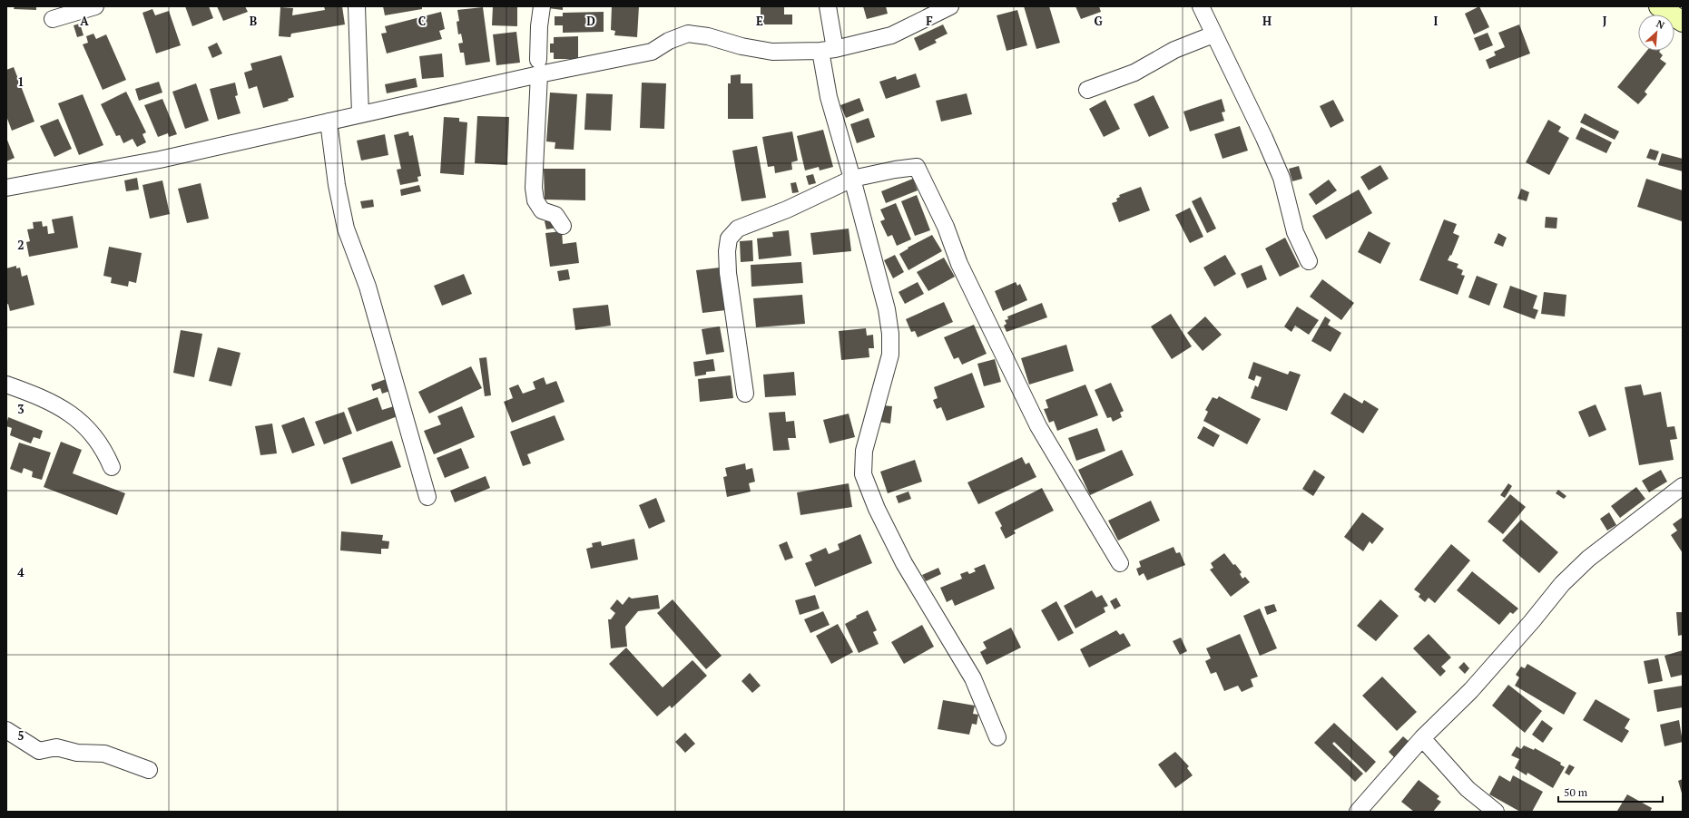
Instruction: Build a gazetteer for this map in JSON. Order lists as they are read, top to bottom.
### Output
{
  "scale_bar": "50 m",
  "north": "top right",
  "grid": {
    "columns": [
      "A",
      "B",
      "C",
      "D",
      "E",
      "F",
      "G",
      "H",
      "I",
      "J"
    ],
    "rows": [
      "1",
      "2",
      "3",
      "4",
      "5"
    ]
  }
}
